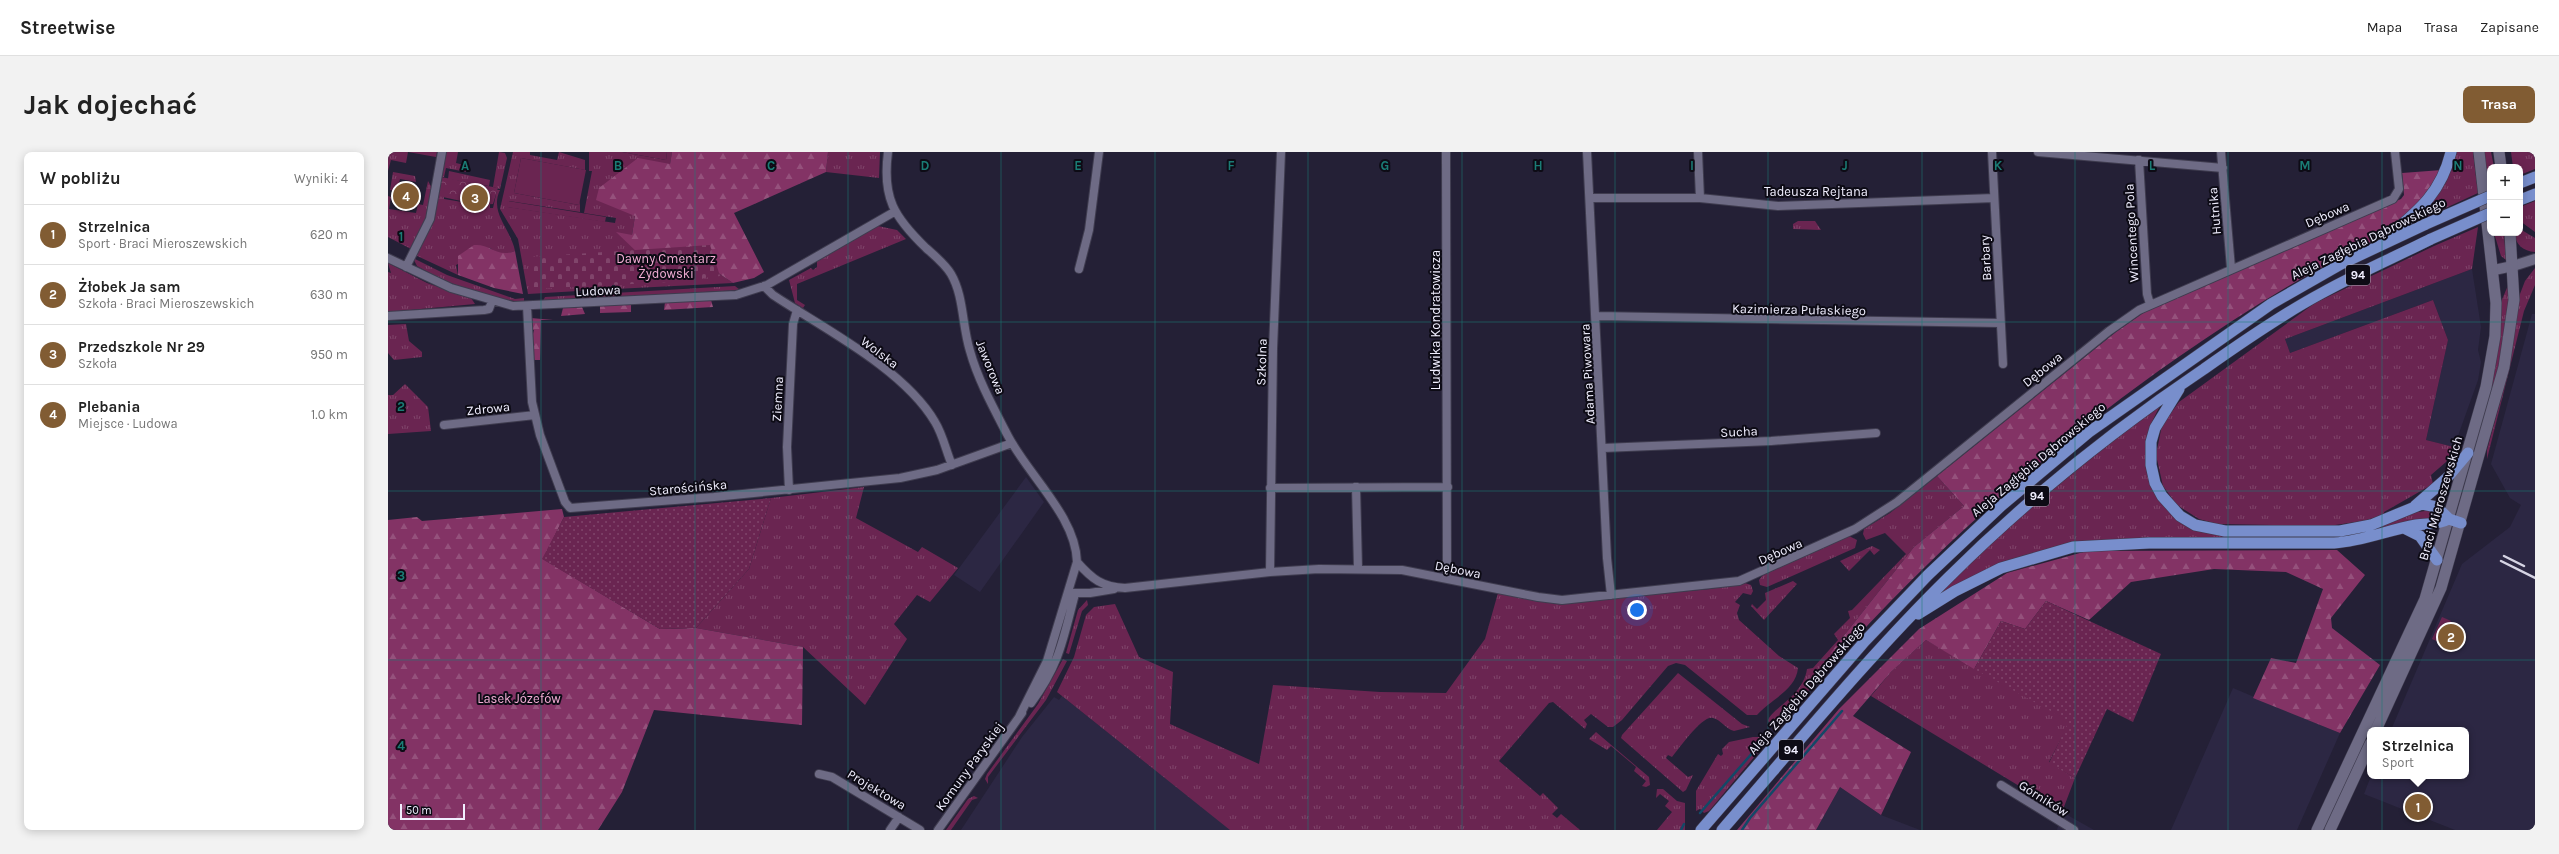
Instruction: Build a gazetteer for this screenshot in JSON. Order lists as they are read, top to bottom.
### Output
{
  "streets": {
    "main road": ["Aleja Zagłębia Dąbrowskiego", "94", "Braci Mieroszewskich"],
    "street": [
      "Tadeusza Rejtana",
      "Hutnika",
      "Dębowa",
      "Wincentego Pola",
      "Barbary",
      "Ludowa",
      "Kazimierza Pułaskiego",
      "Ludwika Kondratowicza",
      "Wolska",
      "Szkolna",
      "Jaworowa",
      "Adama Piwowara",
      "Ziemna",
      "Zdrowa",
      "Sucha",
      "Starościńska",
      "Komuny Paryskiej",
      "Projektowa",
      "Górników"
    ]
  },
  "crossings": [
    ["Tadeusza Rejtana", "Barbary"],
    ["Tadeusza Rejtana", "Adama Piwowara"],
    ["Hutnika", "Dębowa"],
    ["Dębowa", "Wincentego Pola"],
    ["Dębowa", "Ludwika Kondratowicza"],
    ["Dębowa", "Szkolna"],
    ["Dębowa", "Jaworowa"],
    ["Dębowa", "Adama Piwowara"],
    ["Barbary", "Kazimierza Pułaskiego"],
    ["Ludowa", "Wolska"],
    ["Ludowa", "Jaworowa"],
    ["Ludowa", "Starościńska"],
    ["Kazimierza Pułaskiego", "Adama Piwowara"],
    ["Wolska", "Ziemna"],
    ["Wolska", "Starościńska"],
    ["Jaworowa", "Starościńska"],
    ["Jaworowa", "Komuny Paryskiej"],
    ["Adama Piwowara", "Sucha"],
    ["Ziemna", "Starościńska"],
    ["Zdrowa", "Starościńska"]
  ],
  "parks": ["Dawny Cmentarz Żydowski", "Lasek Józefów"],
  "scale_bar": "50 m",
  "page": {
    "header": "Streetwise",
    "nav": ["Mapa", "Trasa", "Zapisane"],
    "buttons": "Trasa",
    "title": "Jak dojechać",
    "heading": ["W pobliżu", "Wyniki: 4"],
    "map_buttons": ["+", "−"],
    "pins": [
      "4",
      "3",
      "2",
      "1"
    ],
    "list": [
      {
        "mark": "1",
        "name": "Strzelnica",
        "note": "Sport · Braci Mieroszewskich",
        "value": "620 m"
      },
      {
        "mark": "2",
        "name": "Żłobek Ja sam",
        "note": "Szkoła · Braci Mieroszewskich",
        "value": "630 m"
      },
      {
        "mark": "3",
        "name": "Przedszkole Nr 29",
        "note": "Szkoła",
        "value": "950 m"
      },
      {
        "mark": "4",
        "name": "Plebania",
        "note": "Miejsce · Ludowa",
        "value": "1.0 km"
      }
    ],
    "popup": ["Strzelnica", "Sport"],
    "scale": "50 m"
  },
  "grid": {
    "columns": [
      "A",
      "B",
      "C",
      "D",
      "E",
      "F",
      "G",
      "H",
      "I",
      "J",
      "K",
      "L",
      "M",
      "N"
    ],
    "rows": [
      "1",
      "2",
      "3",
      "4"
    ]
  }
}
